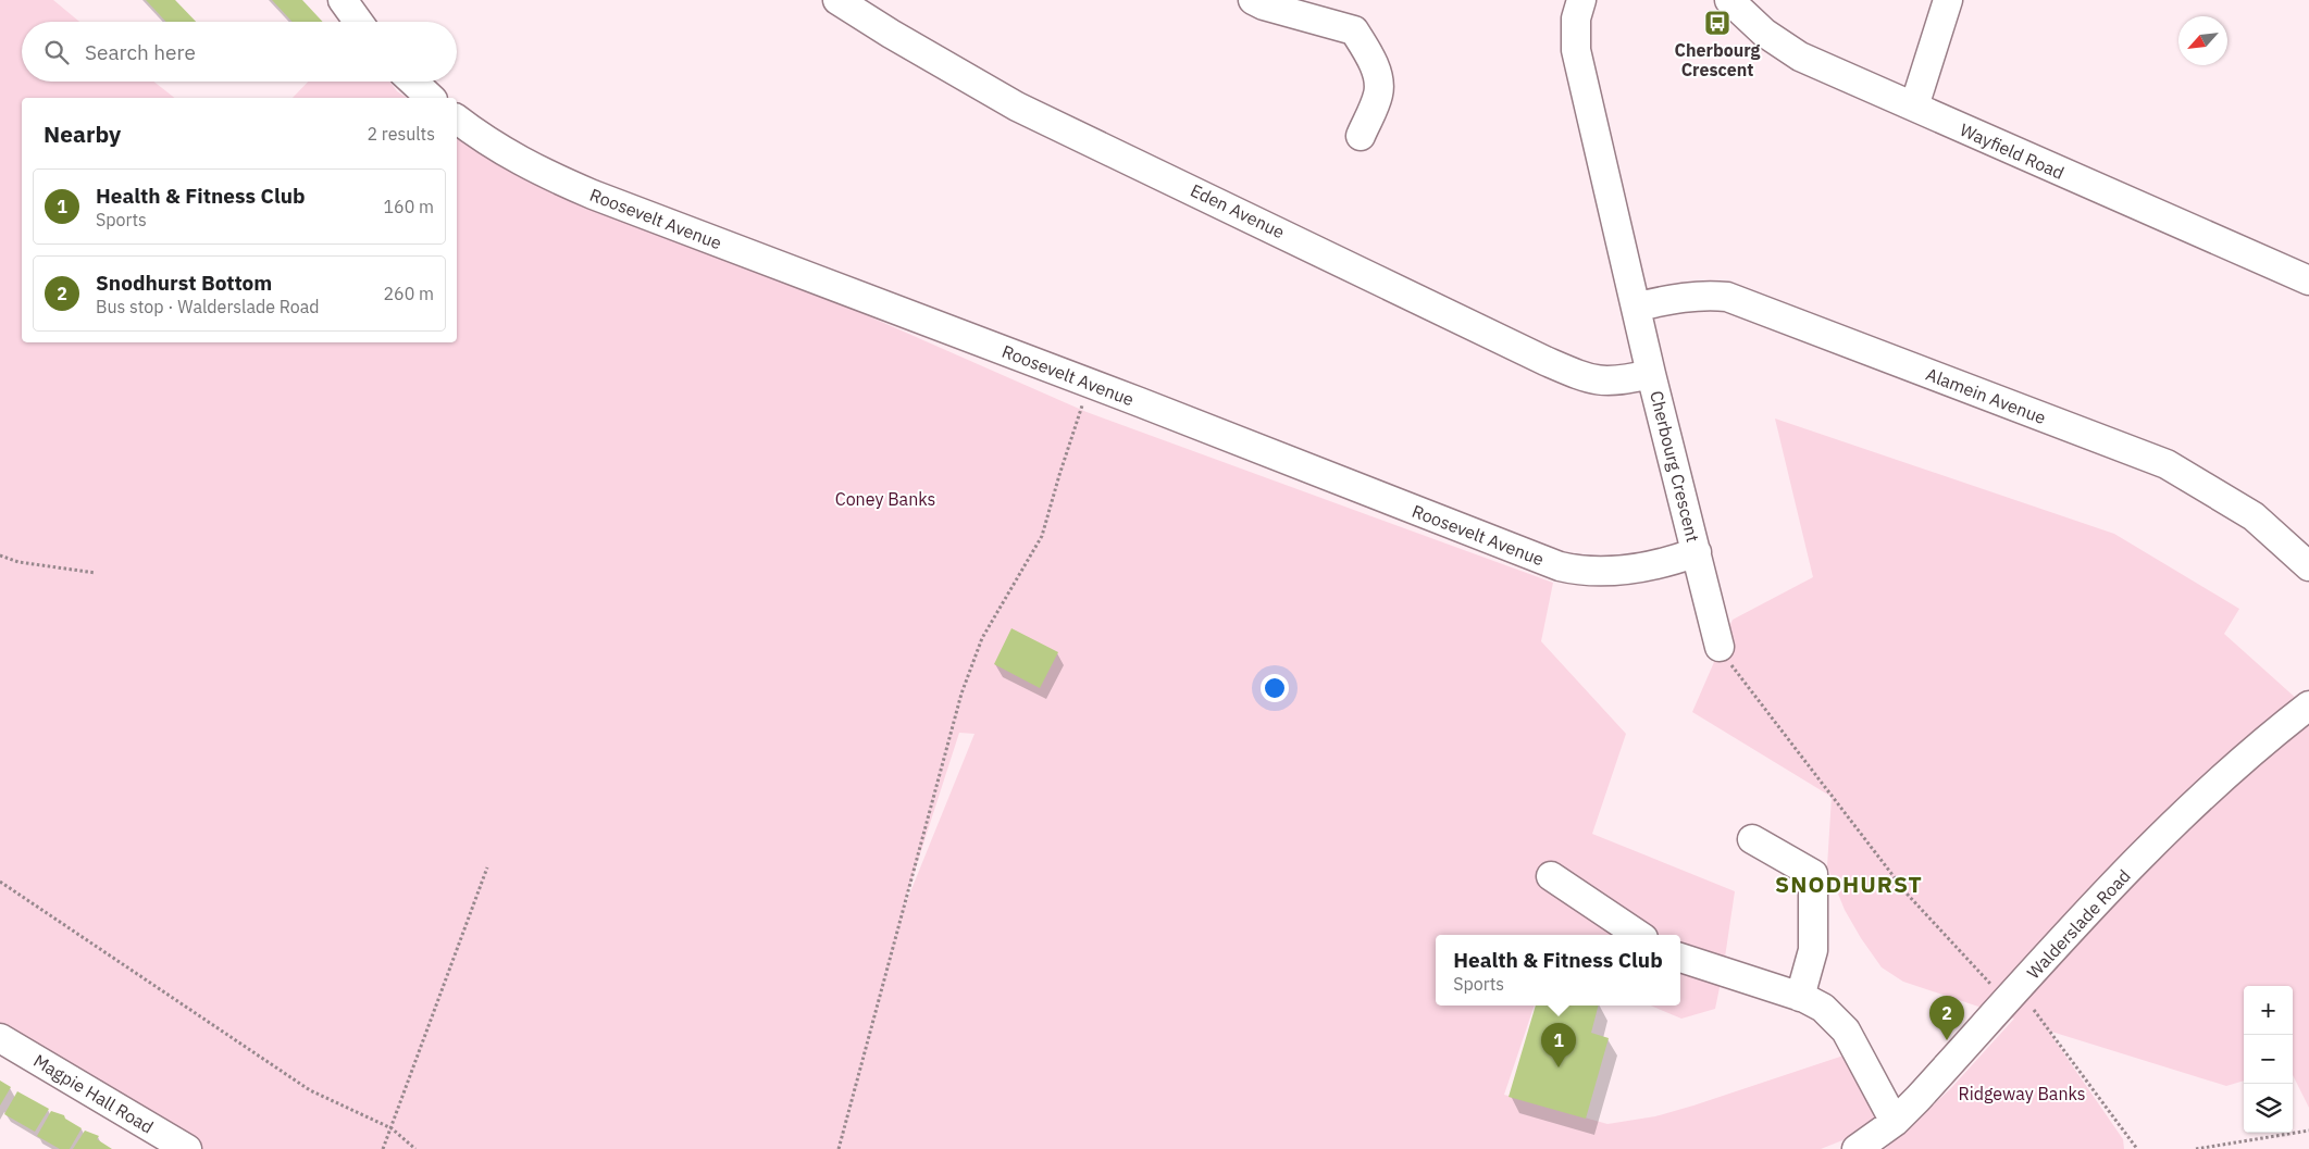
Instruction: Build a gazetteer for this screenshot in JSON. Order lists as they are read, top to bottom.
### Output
{
  "streets": {
    "street": [
      "Wayfield Road",
      "Eden Avenue",
      "Roosevelt Avenue",
      "Alamein Avenue",
      "Cherbourg Crescent",
      "Walderslade Road",
      "Magpie Hall Road"
    ]
  },
  "crossings": [
    ["Eden Avenue", "Cherbourg Crescent"],
    ["Roosevelt Avenue", "Cherbourg Crescent"],
    ["Alamein Avenue", "Cherbourg Crescent"]
  ],
  "districts": ["SNODHURST"],
  "parks": ["Coney Banks", "Ridgeway Banks"],
  "places": {
    "bus stop": ["Cherbourg Crescent"]
  },
  "north": "bottom left",
  "page": {
    "search": "Search here",
    "heading": ["Nearby", "2 results"],
    "list": [
      {
        "mark": "1",
        "name": "Health & Fitness Club",
        "note": "Sports",
        "value": "160 m"
      },
      {
        "mark": "2",
        "name": "Snodhurst Bottom",
        "note": "Bus stop · Walderslade Road",
        "value": "260 m"
      }
    ],
    "popup": ["Health & Fitness Club", "Sports"],
    "map_buttons": ["+", "−"],
    "pins": ["2", "1"]
  }
}
